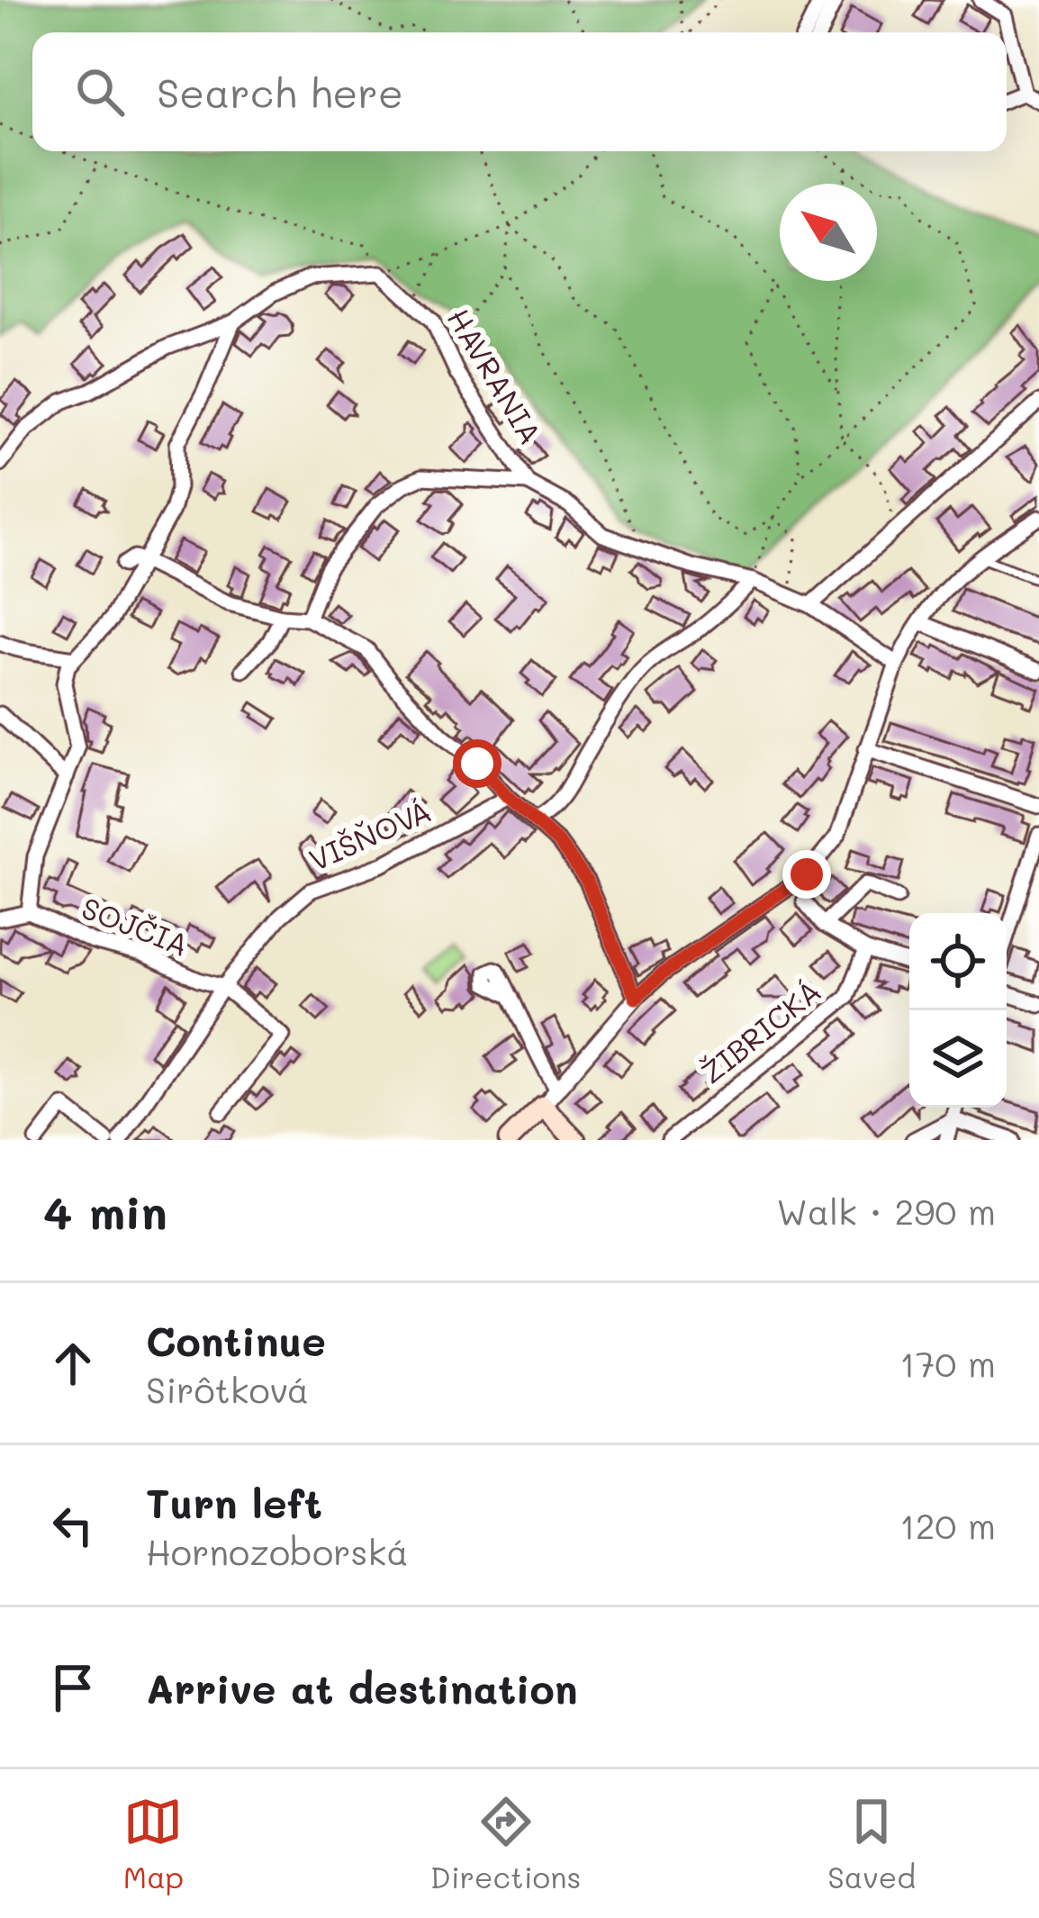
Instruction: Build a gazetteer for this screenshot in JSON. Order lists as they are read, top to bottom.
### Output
{
  "streets": {
    "street": [
      "HAVRANIA",
      "VIŠŇOVÁ",
      "SOJČIA",
      "ŽIBRICKÁ"
    ]
  },
  "crossings": [
    ["VIŠŇOVÁ", "SOJČIA"]
  ],
  "north": "top left",
  "page": {
    "search": "Search here",
    "heading": ["4 min", "Walk · 290 m"],
    "list": [
      ["Continue", "Sirôtková", "170 m"],
      ["Turn left", "Hornozoborská", "120 m"],
      "Arrive at destination"
    ],
    "nav": ["Map", "Directions", "Saved"]
  }
}
